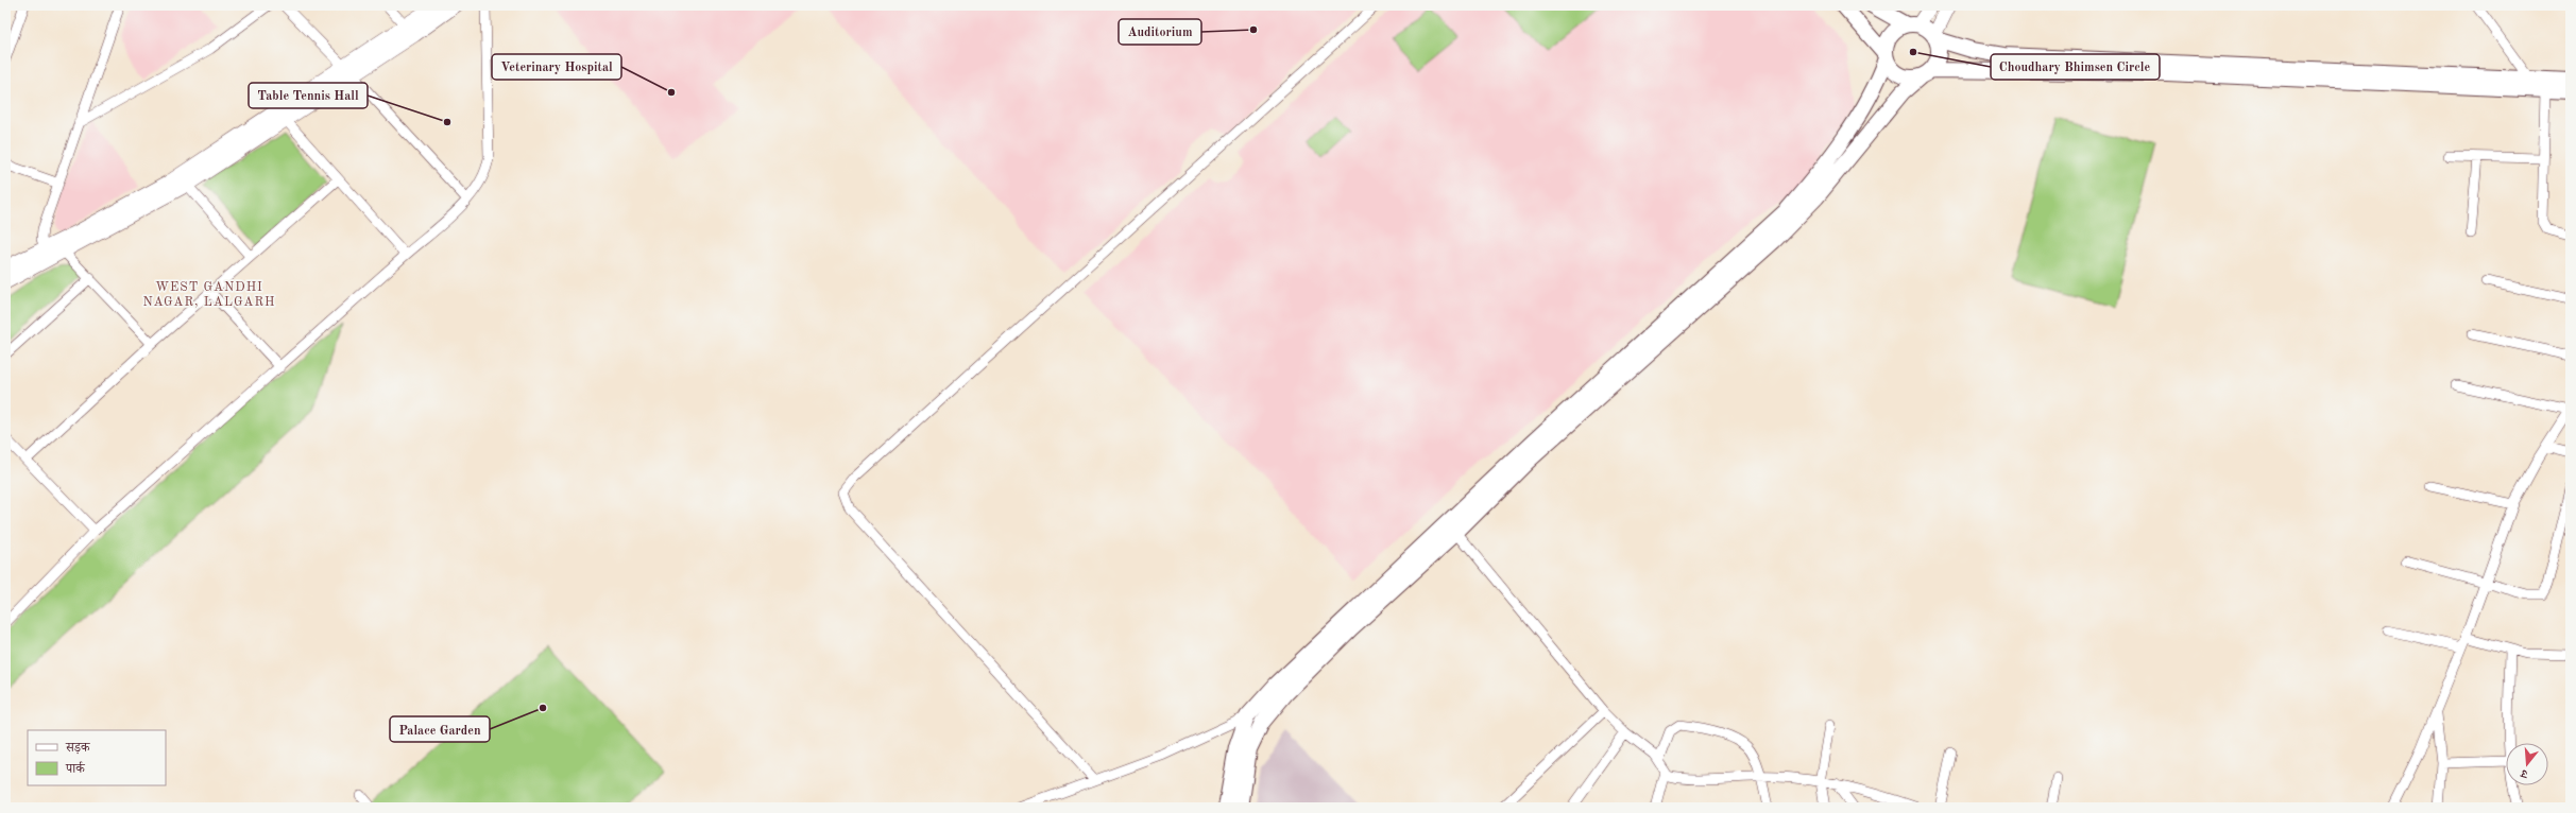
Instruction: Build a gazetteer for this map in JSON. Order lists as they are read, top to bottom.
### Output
{
  "districts": ["WEST GANDHI NAGAR, LALGARH"],
  "places": [
    "Auditorium",
    "Choudhary Bhimsen Circle",
    "Veterinary Hospital",
    "Table Tennis Hall",
    "Palace Garden"
  ],
  "legend": ["सड़क", "पार्क"],
  "north": "bottom"
}
